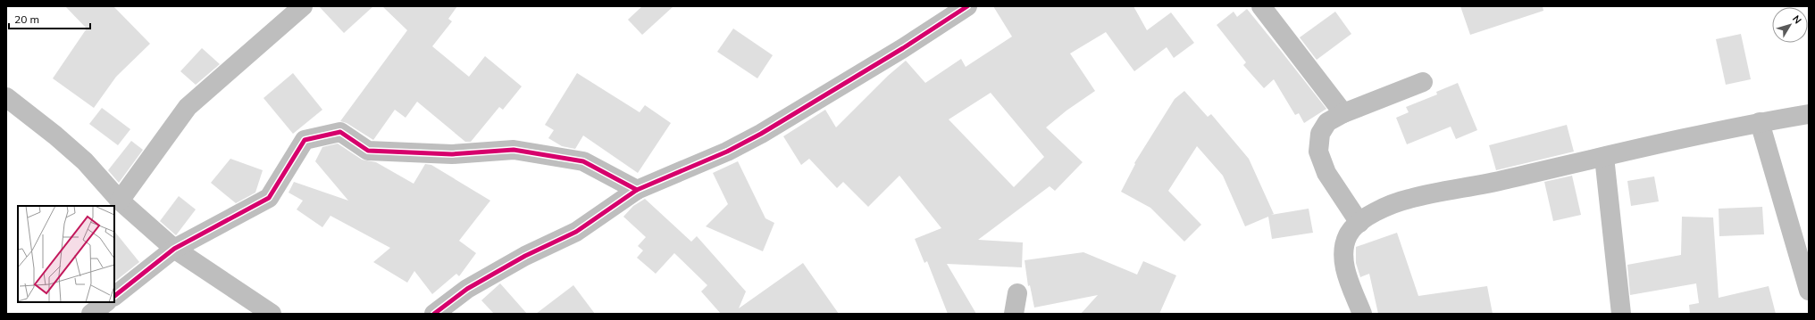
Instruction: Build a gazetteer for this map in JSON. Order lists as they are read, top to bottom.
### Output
{
  "scale_bar": "20 m",
  "north": "top right"
}
